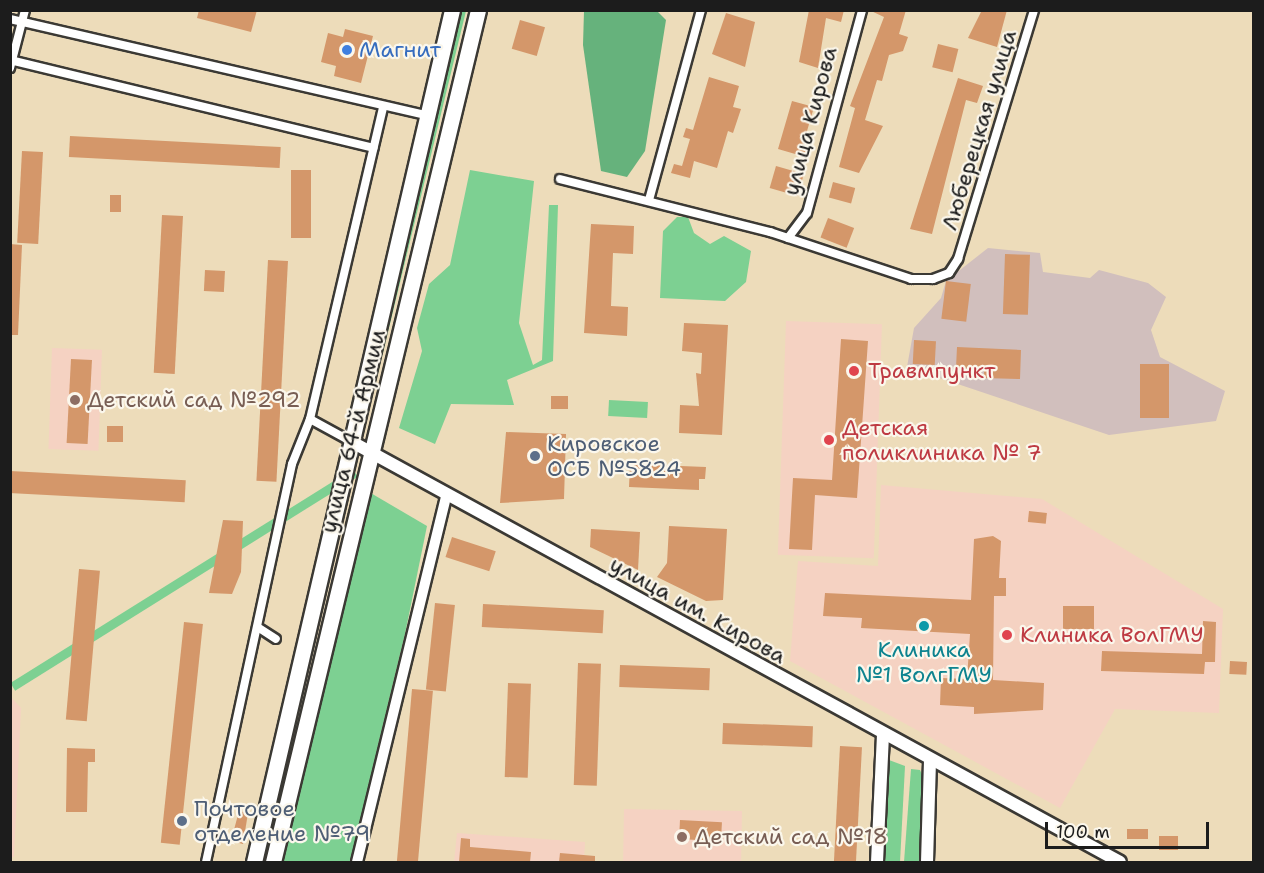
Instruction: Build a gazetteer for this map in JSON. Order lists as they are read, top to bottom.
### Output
{
  "streets": {
    "highway": ["улица 64-й Армии"],
    "main road": ["улица им. Кирова"],
    "street": ["улица Кирова", "Люберецкая улица"]
  },
  "crossings": [
    ["улица Кирова", "Люберецкая улица"],
    ["улица 64-й Армии", "улица им. Кирова"]
  ],
  "places": [
    "Магнит",
    "Травмпункт",
    "Детский сад №292",
    "Детская поликлиника № 7",
    "Кировское ОСБ №5824",
    "Клиника №1 ВолгГМУ",
    "Клиника ВолГМУ",
    "Почтовое отделение №79",
    "Детский сад №18"
  ],
  "scale_bar": "100 m"
}
